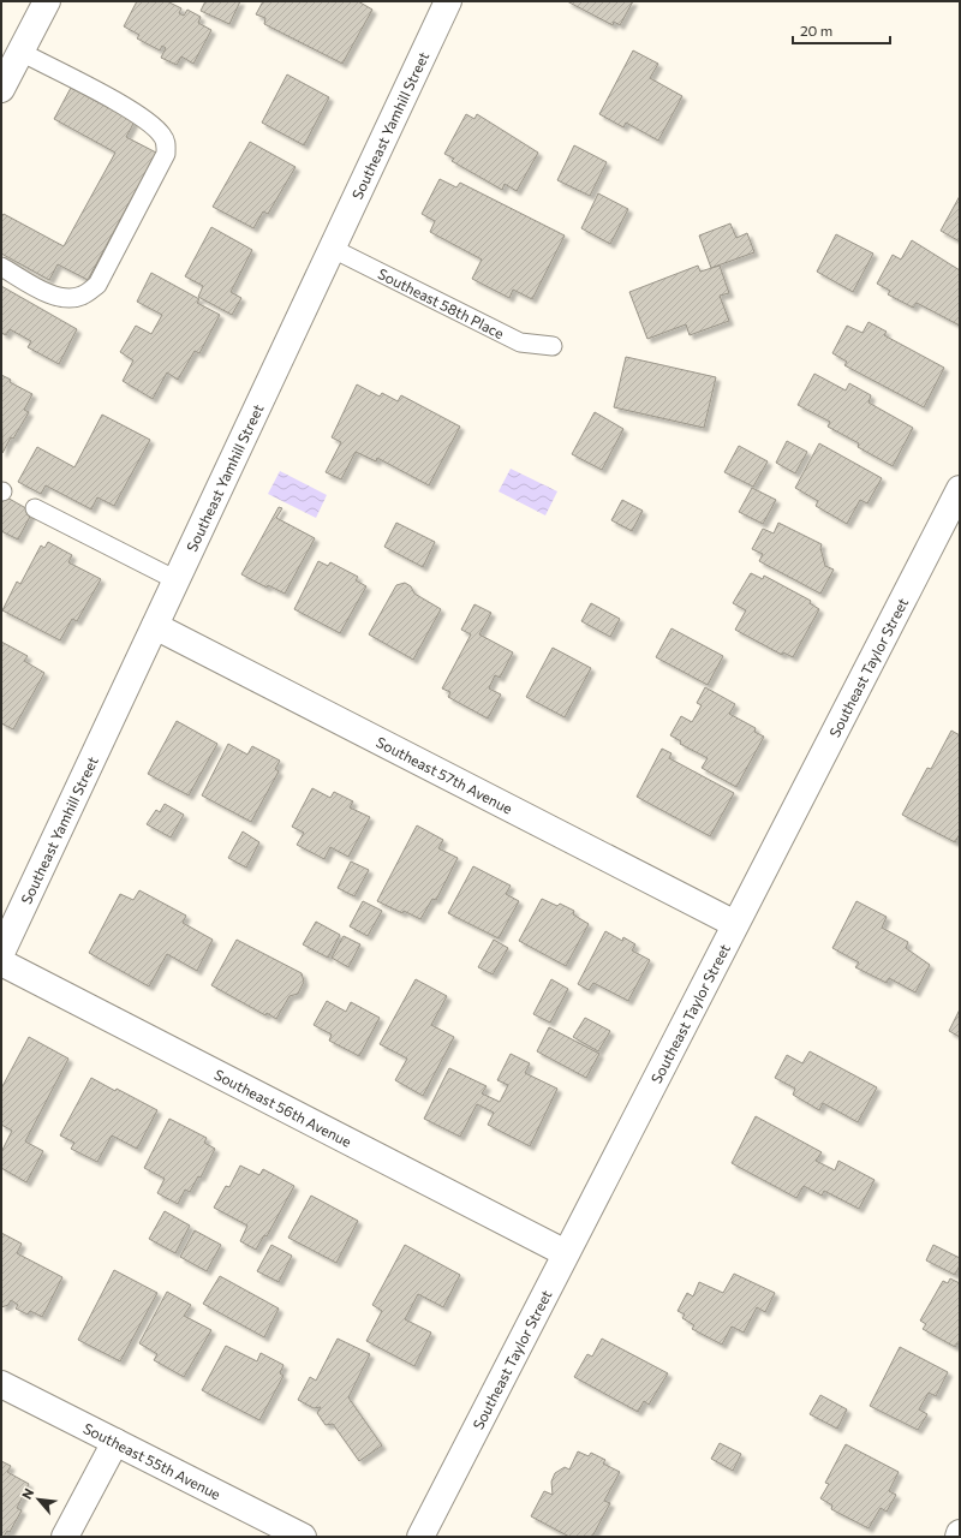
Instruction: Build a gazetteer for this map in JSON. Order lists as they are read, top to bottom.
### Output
{
  "streets": {
    "street": [
      "Southeast Yamhill Street",
      "Southeast Taylor Street",
      "Southeast 57th Avenue",
      "Southeast 56th Avenue",
      "Southeast 55th Avenue"
    ],
    "lane": ["Southeast 58th Place"]
  },
  "crossings": [
    ["Southeast Yamhill Street", "Southeast 58th Place"],
    ["Southeast Yamhill Street", "Southeast 57th Avenue"],
    ["Southeast Taylor Street", "Southeast 57th Avenue"],
    ["Southeast Taylor Street", "Southeast 56th Avenue"]
  ],
  "scale_bar": "20 m",
  "north": "top left"
}
